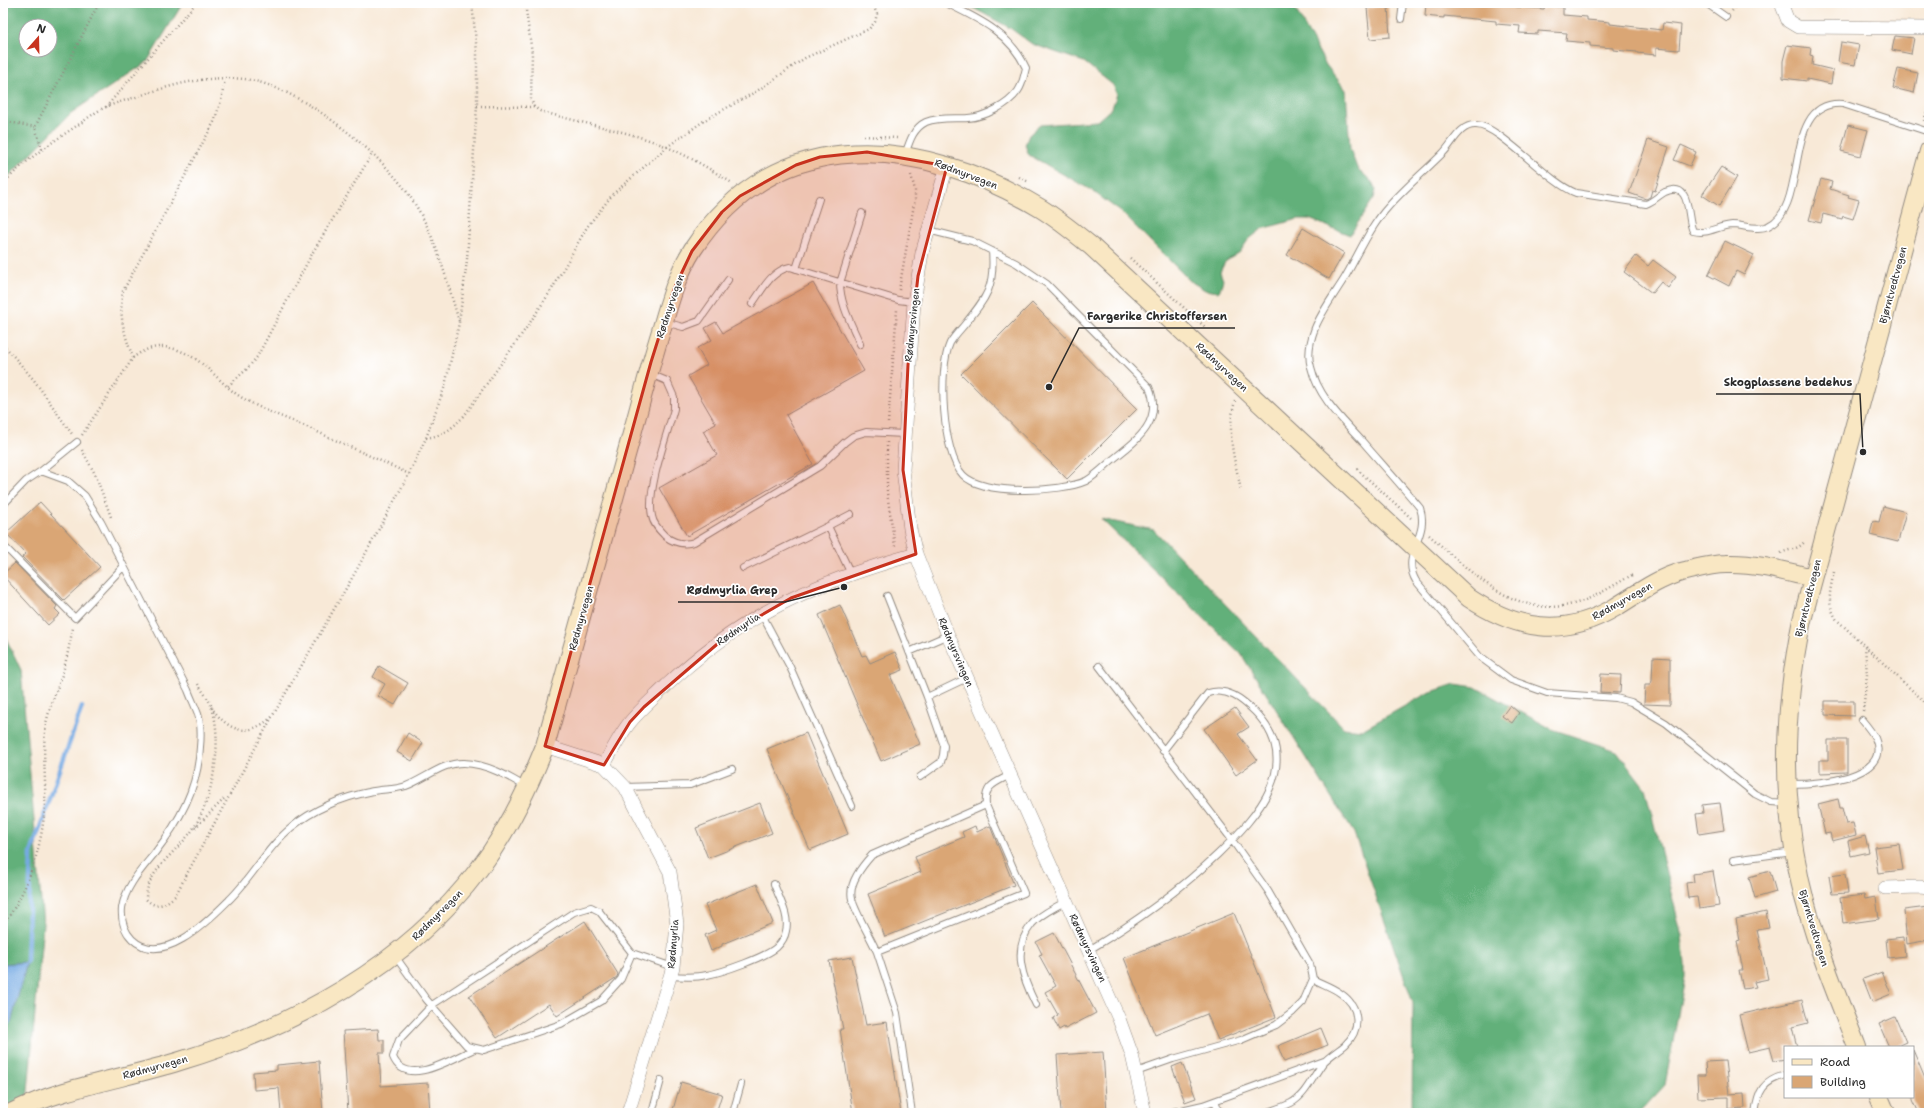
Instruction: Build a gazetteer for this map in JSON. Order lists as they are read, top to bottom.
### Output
{
  "streets": {
    "street": [
      "Rødmyrvegen",
      "Bjørntvedtvegen",
      "Rødmyrsvingen",
      "Rødmyrlia"
    ]
  },
  "crossings": [
    ["Rødmyrvegen", "Bjørntvedtvegen"],
    ["Rødmyrvegen", "Rødmyrsvingen"],
    ["Rødmyrvegen", "Rødmyrlia"],
    ["Rødmyrsvingen", "Rødmyrlia"]
  ],
  "places": ["Fargerike Christoffersen", "Skogplassene bedehus", "Rødmyrlia Grep"],
  "legend": ["Road", "Building"],
  "north": "top"
}
